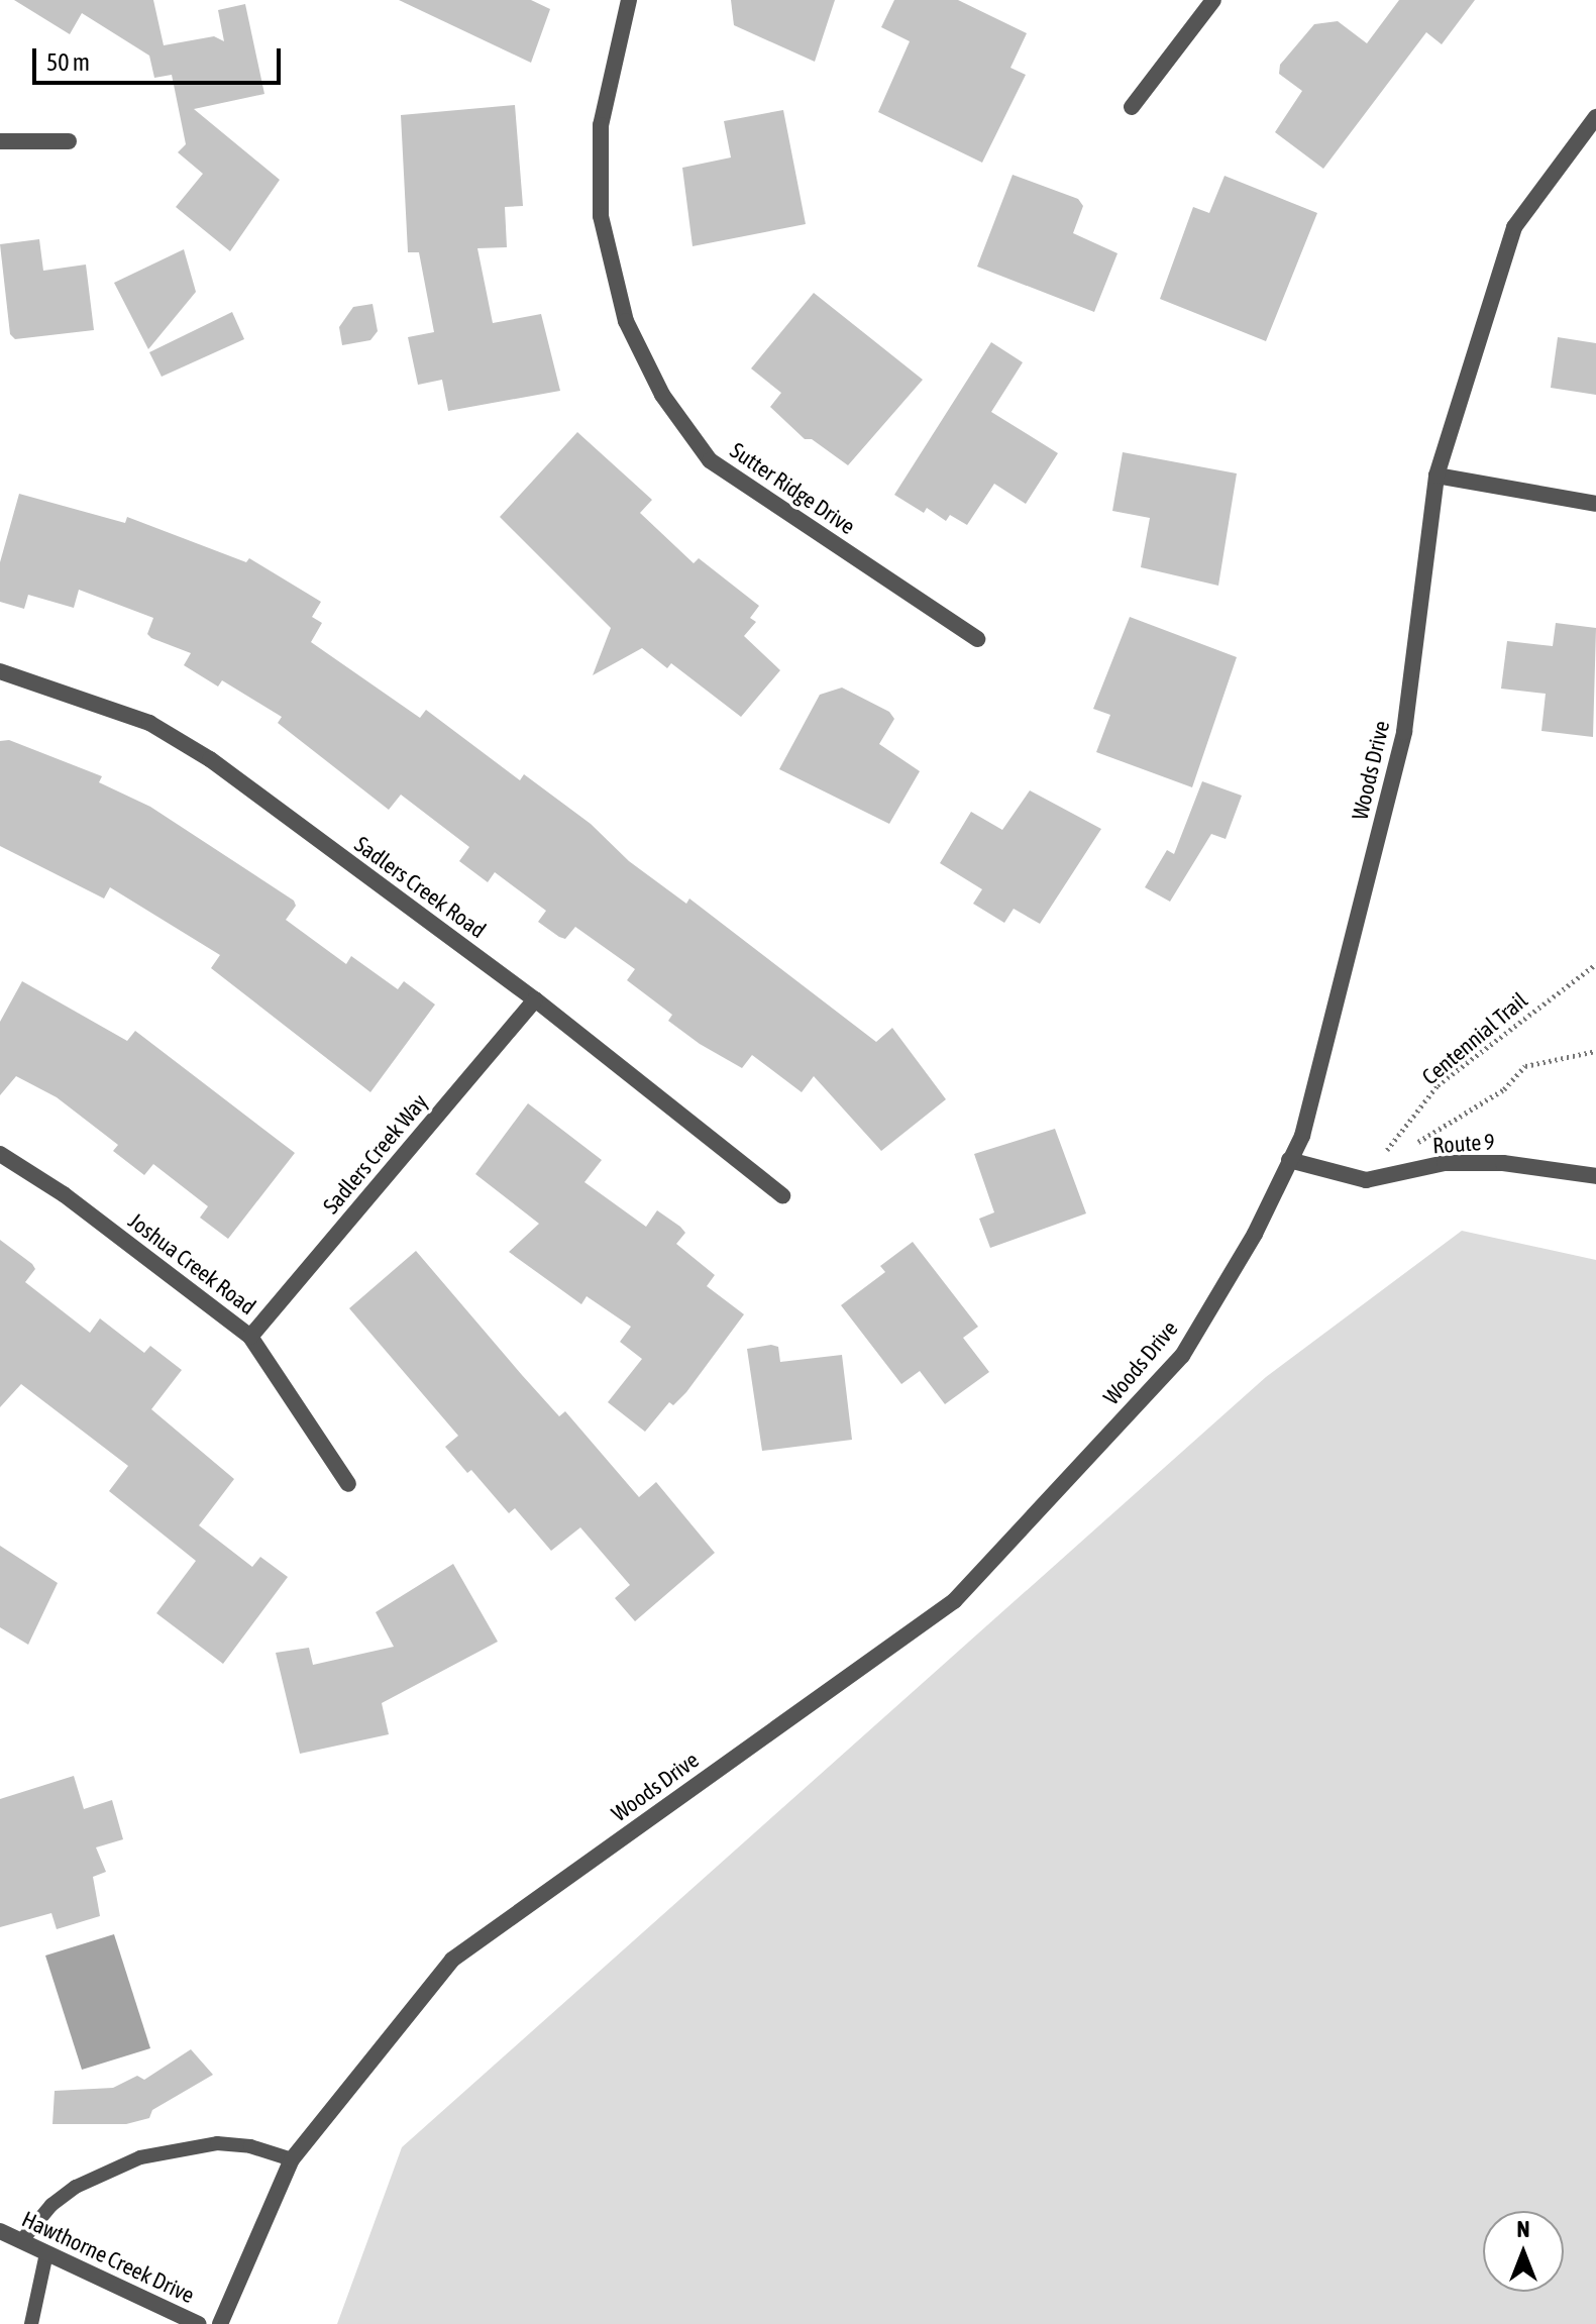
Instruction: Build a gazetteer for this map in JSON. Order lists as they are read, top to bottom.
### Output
{
  "streets": {
    "street": [
      "Sutter Ridge Drive",
      "Woods Drive",
      "Sadlers Creek Road",
      "Route 9",
      "Sadlers Creek Way",
      "Joshua Creek Road",
      "Hawthorne Creek Drive"
    ],
    "path": ["Centennial Trail"]
  },
  "crossings": [
    ["Woods Drive", "Route 9"],
    ["Sadlers Creek Road", "Sadlers Creek Way"],
    ["Sadlers Creek Way", "Joshua Creek Road"]
  ],
  "scale_bar": "50 m",
  "north": "top"
}
